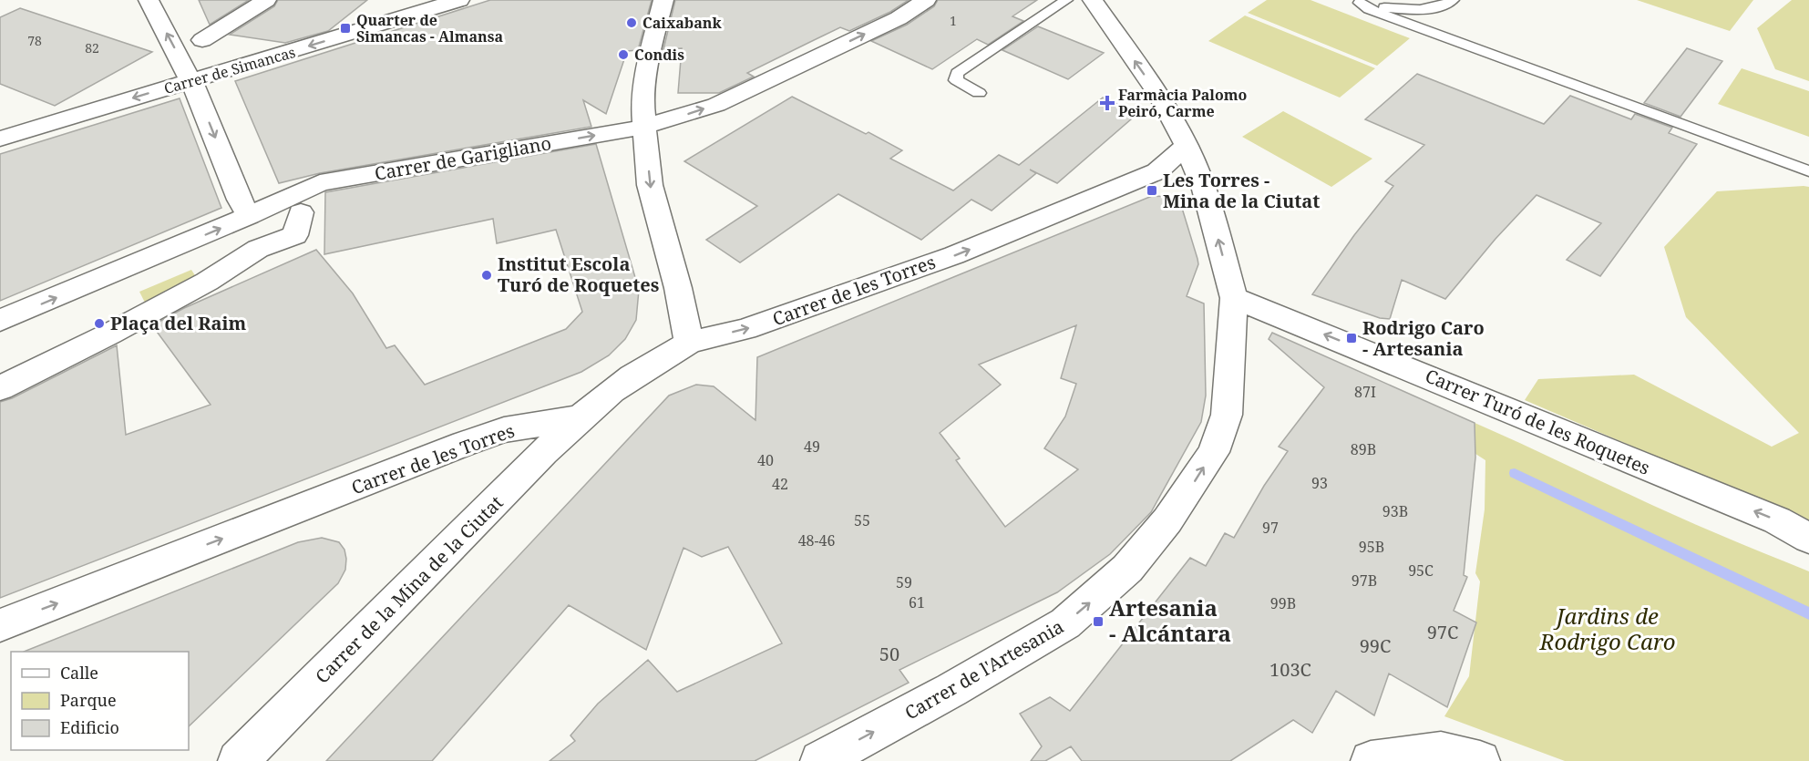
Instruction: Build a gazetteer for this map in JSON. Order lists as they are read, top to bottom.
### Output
{
  "streets": {
    "street": [
      "Carrer de Simancas",
      "Carrer de Garigliano",
      "Carrer de les Torres",
      "Carrer Turó de les Roquetes",
      "Carrer de la Mina de la Ciutat",
      "Carrer de l'Artesania"
    ]
  },
  "crossings": [
    ["Carrer de les Torres", "Carrer de la Mina de la Ciutat"],
    ["Carrer de les Torres", "Carrer de l'Artesania"],
    ["Carrer Turó de les Roquetes", "Carrer de l'Artesania"]
  ],
  "one_way": ["Carrer de les Torres", "Carrer Turó de les Roquetes", "Carrer de l'Artesania"],
  "parks": ["Jardins de Rodrigo Caro"],
  "places": {
    "other": [
      "Caixabank",
      "Condis",
      "Institut Escola Turó de Roquetes",
      "Plaça del Raim"
    ],
    "transit": [
      "Quarter de Simancas - Almansa",
      "Les Torres - Mina de la Ciutat",
      "Rodrigo Caro - Artesania",
      "Artesania - Alcántara"
    ],
    "health": ["Farmàcia Palomo Peiró, Carme"]
  },
  "house_numbers": [
    "1",
    "78",
    "82",
    "87I",
    "49",
    "89B",
    "40",
    "93",
    "42",
    "93B",
    "55",
    "97",
    "48-46",
    "95B",
    "95C",
    "97B",
    "59",
    "61",
    "99B",
    "97C",
    "99C",
    "50",
    "103C"
  ],
  "legend": ["Calle", "Parque", "Edificio"]
}
